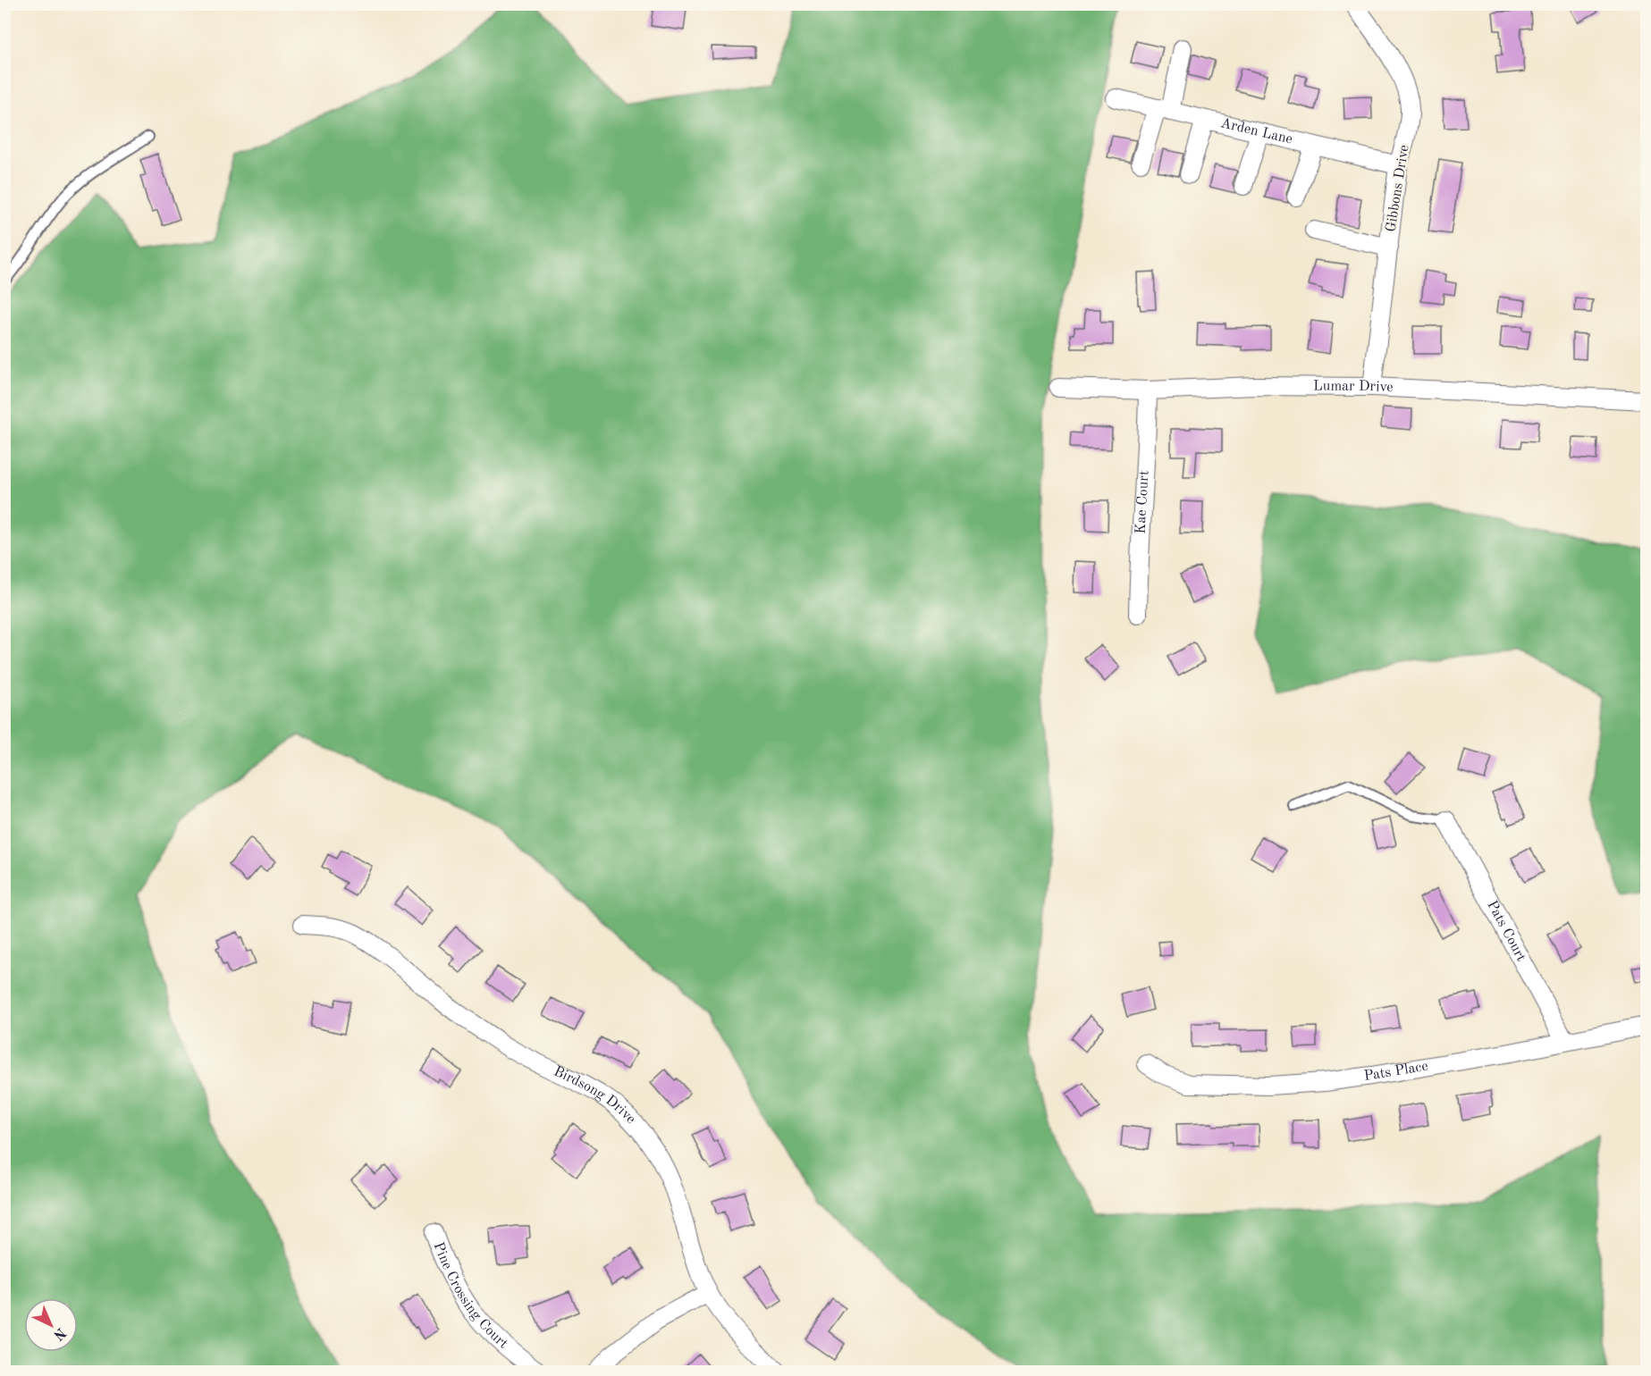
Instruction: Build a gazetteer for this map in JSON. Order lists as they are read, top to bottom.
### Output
{
  "streets": {
    "street": [
      "Arden Lane",
      "Gibbons Drive",
      "Lumar Drive",
      "Kae Court",
      "Pats Court",
      "Pats Place",
      "Birdsong Drive",
      "Pine Crossing Court"
    ]
  },
  "crossings": [
    ["Arden Lane", "Gibbons Drive"],
    ["Gibbons Drive", "Lumar Drive"],
    ["Lumar Drive", "Kae Court"],
    ["Pats Court", "Pats Place"]
  ],
  "north": "bottom right"
}
